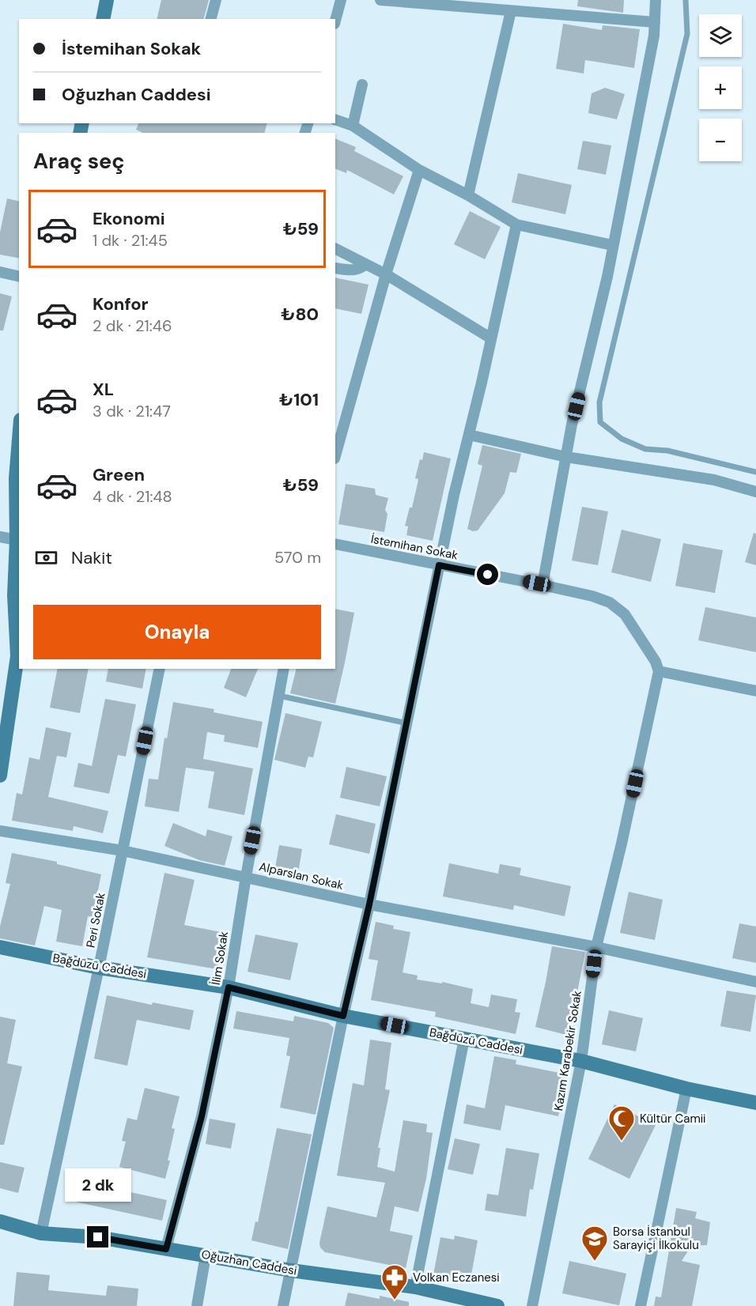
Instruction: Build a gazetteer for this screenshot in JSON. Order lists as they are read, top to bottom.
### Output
{
  "streets": {
    "street": [
      "İstemihan Sokak",
      "Alparslan Sokak",
      "Peri Sokak",
      "İlim Sokak",
      "Bağdüzü Caddesi",
      "Kazım Karabekir Sokak",
      "Oğuzhan Caddesi"
    ]
  },
  "crossings": [
    ["İstemihan Sokak", "Kazım Karabekir Sokak"],
    ["Alparslan Sokak", "Peri Sokak"],
    ["Alparslan Sokak", "İlim Sokak"],
    ["Alparslan Sokak", "Kazım Karabekir Sokak"],
    ["Peri Sokak", "Bağdüzü Caddesi"],
    ["Peri Sokak", "Oğuzhan Caddesi"],
    ["İlim Sokak", "Bağdüzü Caddesi"],
    ["İlim Sokak", "Oğuzhan Caddesi"],
    ["Bağdüzü Caddesi", "Kazım Karabekir Sokak"]
  ],
  "places": {
    "mosque": ["Kültür Camii"],
    "school or university": ["Borsa İstanbul Sarayiçi İlkokulu"],
    "pharmacy": ["Volkan Eczanesi"]
  },
  "page": {
    "map_buttons": ["+", "−"],
    "banner": ["İstemihan Sokak", "Oğuzhan Caddesi"],
    "heading": "Araç seç",
    "list": [
      {
        "name": "Ekonomi",
        "note": "1 dk · 21:45",
        "value": "₺59"
      },
      {
        "name": "Konfor",
        "note": "2 dk · 21:46",
        "value": "₺80"
      },
      {
        "name": "XL",
        "note": "3 dk · 21:47",
        "value": "₺101"
      },
      {
        "name": "Green",
        "note": "4 dk · 21:48",
        "value": "₺59"
      }
    ],
    "pay": ["Nakit", "570 m"],
    "buttons": "Onayla",
    "bubble": "2 dk"
  }
}
